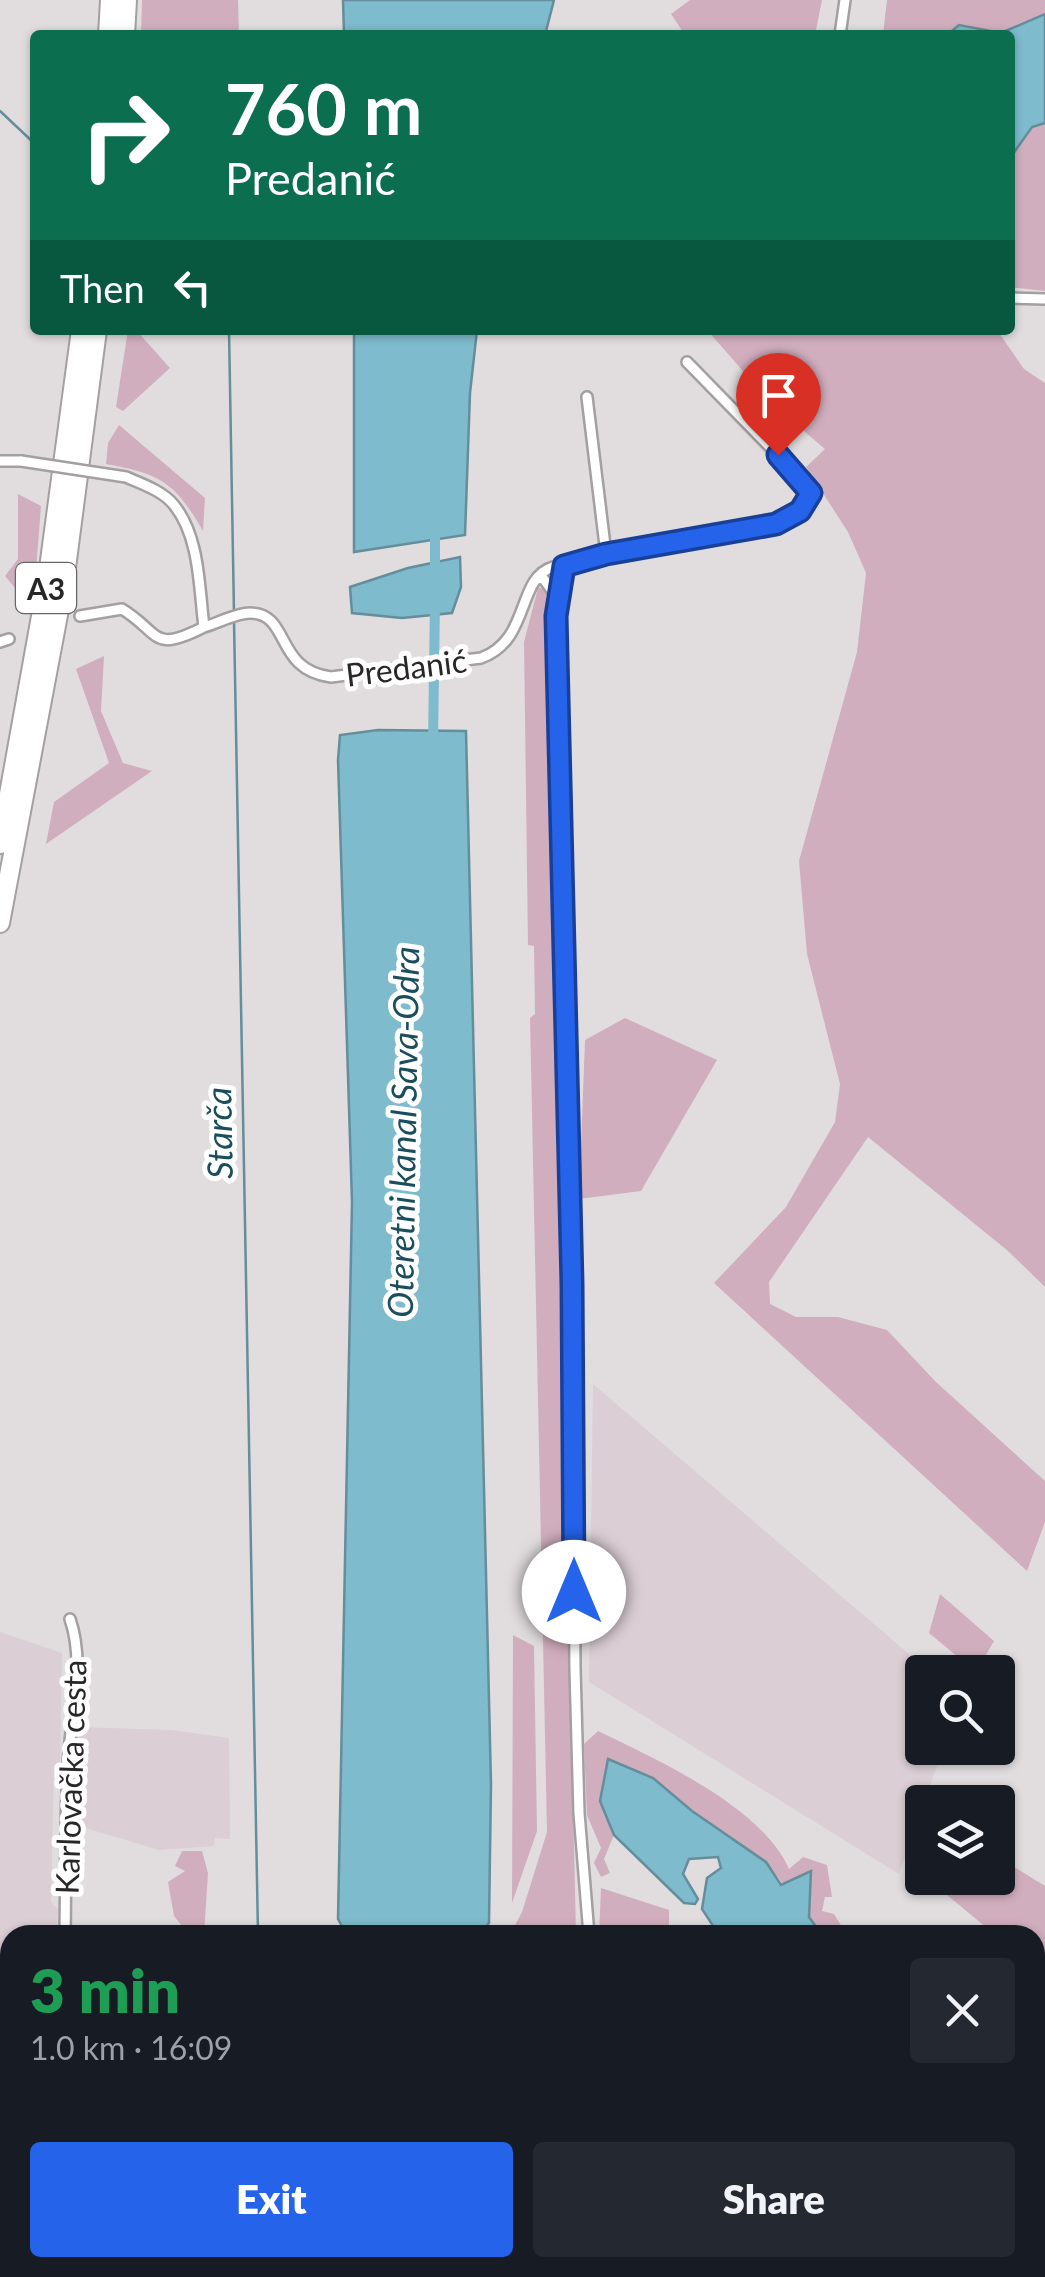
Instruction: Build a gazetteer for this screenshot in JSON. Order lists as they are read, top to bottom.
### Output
{
  "streets": {
    "highway": ["A3"],
    "street": ["Predanić", "Karlovačka cesta"]
  },
  "water": ["Oteretni kanal Sava-Odra", "Starča"],
  "page": {
    "turn": ["760 m", "Predanić"],
    "then": "Then",
    "heading": ["3 min", "1.0 km · 16:09"],
    "buttons": ["Exit", "Share"]
  }
}
